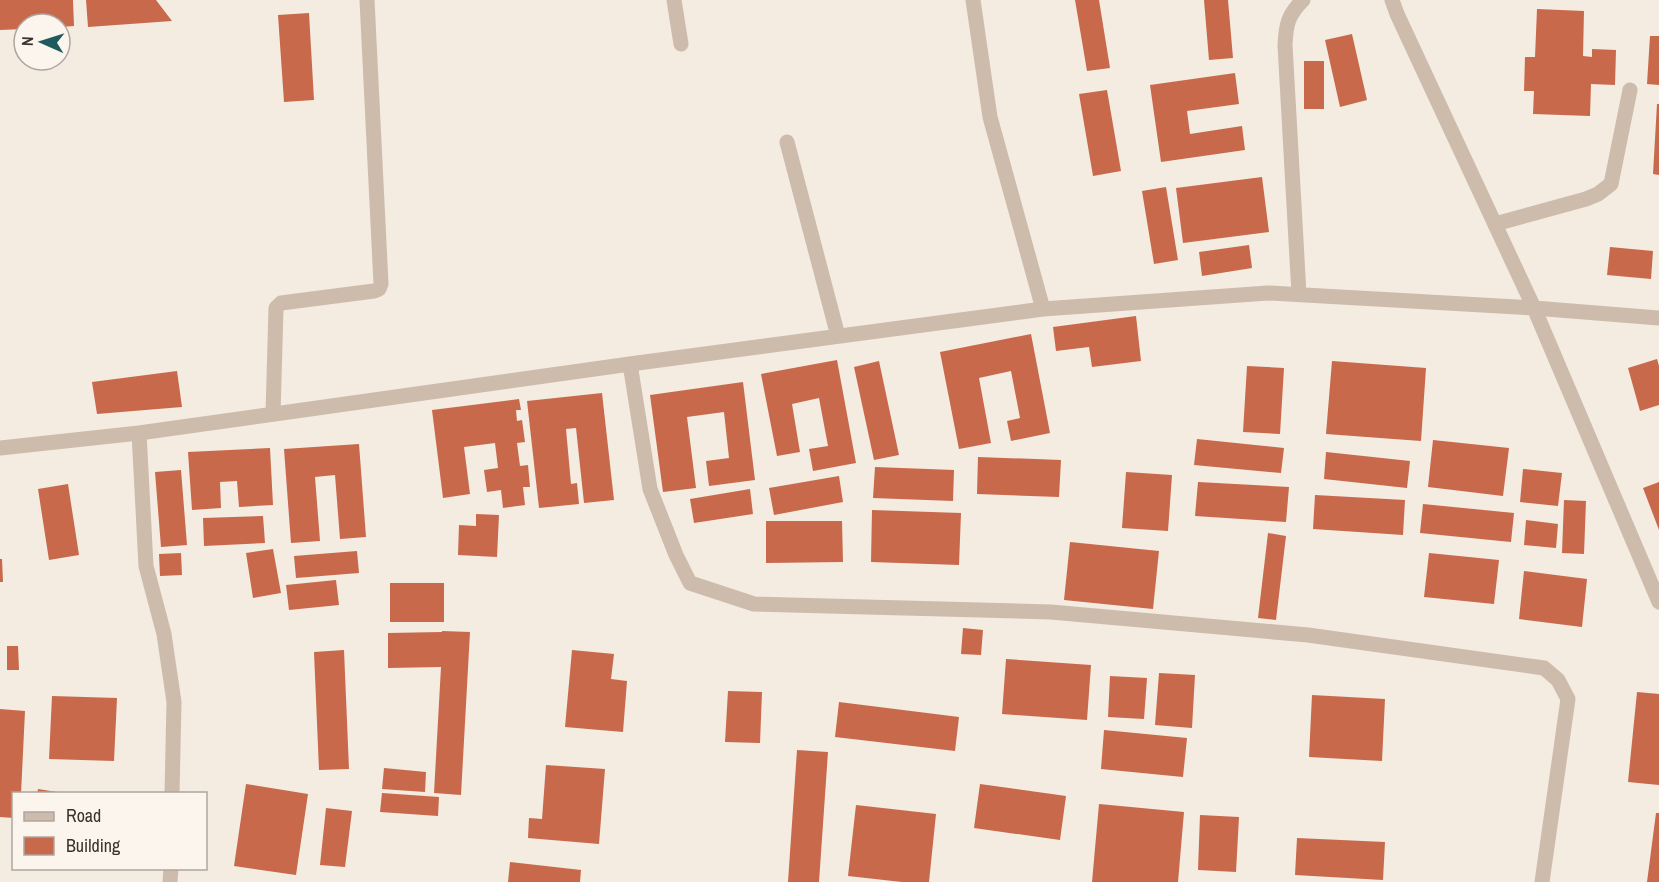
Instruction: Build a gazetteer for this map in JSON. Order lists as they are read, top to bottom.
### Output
{
  "legend": ["Road", "Building"],
  "north": "left"
}
